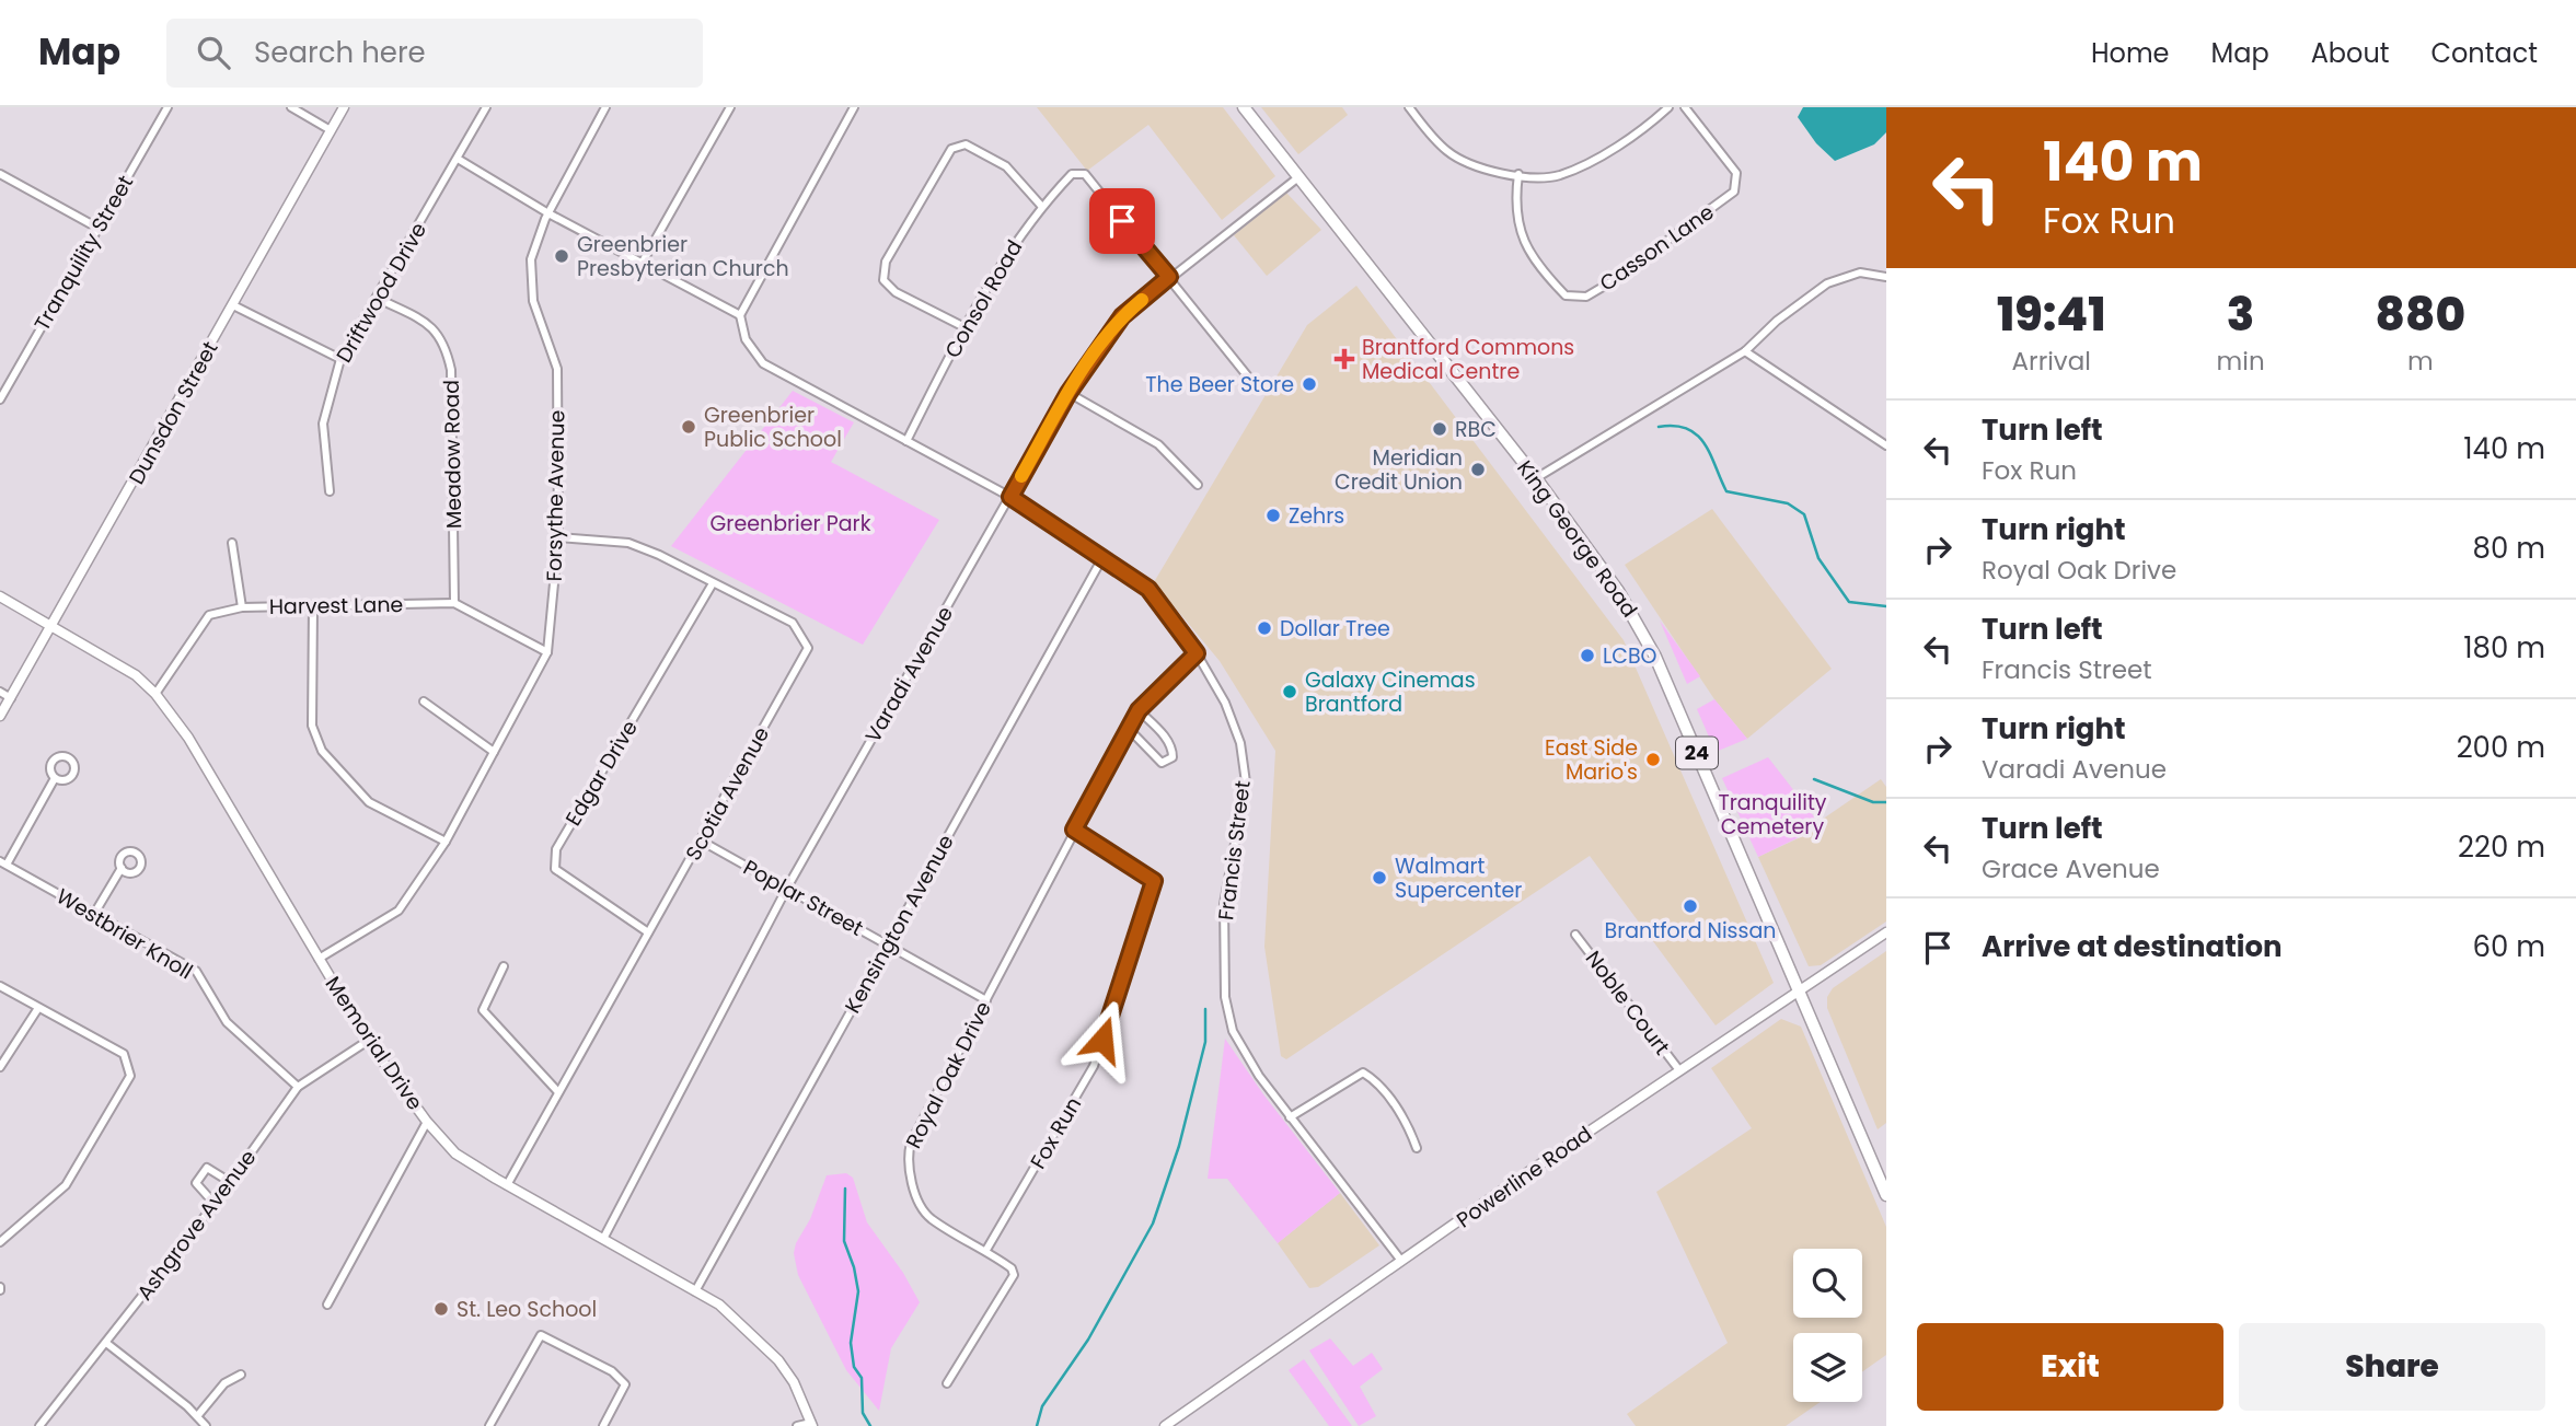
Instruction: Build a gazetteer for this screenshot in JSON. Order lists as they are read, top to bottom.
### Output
{
  "streets": {
    "main road": [
      "Dunsdon Street",
      "King George Road",
      "24",
      "Memorial Drive",
      "Powerline Road"
    ],
    "street": [
      "Casson Lane",
      "Tranquility Street",
      "Driftwood Drive",
      "Consol Road",
      "Meadow Road",
      "Forsythe Avenue",
      "Harvest Lane",
      "Varadi Avenue",
      "Edgar Drive",
      "Scotia Avenue",
      "Francis Street",
      "Poplar Street",
      "Kensington Avenue",
      "Westbrier Knoll",
      "Noble Court",
      "Royal Oak Drive",
      "Fox Run",
      "Ashgrove Avenue"
    ]
  },
  "crossings": [
    ["Driftwood Drive", "Meadow Road"],
    ["Consol Road", "Varadi Avenue"],
    ["Consol Road", "Francis Street"],
    ["Dunsdon Street", "Memorial Drive"],
    ["Meadow Road", "Harvest Lane"],
    ["Forsythe Avenue", "Harvest Lane"],
    ["Forsythe Avenue", "Scotia Avenue"],
    ["Forsythe Avenue", "Memorial Drive"],
    ["King George Road", "Varadi Avenue"],
    ["King George Road", "Powerline Road"],
    ["Harvest Lane", "Memorial Drive"],
    ["Varadi Avenue", "Francis Street"],
    ["Varadi Avenue", "Poplar Street"],
    ["Varadi Avenue", "Memorial Drive"],
    ["Edgar Drive", "Scotia Avenue"],
    ["Scotia Avenue", "Poplar Street"],
    ["Scotia Avenue", "Memorial Drive"],
    ["Francis Street", "Kensington Avenue"],
    ["Francis Street", "Royal Oak Drive"],
    ["Francis Street", "Powerline Road"],
    ["Poplar Street", "Kensington Avenue"],
    ["Poplar Street", "Royal Oak Drive"],
    ["Kensington Avenue", "Memorial Drive"],
    ["Westbrier Knoll", "Ashgrove Avenue"],
    ["Noble Court", "Powerline Road"],
    ["Memorial Drive", "Ashgrove Avenue"],
    ["Royal Oak Drive", "Fox Run"]
  ],
  "parks": ["Greenbrier Park", "Tranquility Cemetery"],
  "places": {
    "other": [
      "Greenbrier Presbyterian Church",
      "The Beer Store",
      "Greenbrier Public School",
      "RBC",
      "Meridian Credit Union",
      "Zehrs",
      "Dollar Tree",
      "LCBO",
      "Galaxy Cinemas Brantford",
      "East Side Mario's",
      "Walmart Supercenter",
      "Brantford Nissan",
      "St. Leo School"
    ],
    "health": ["Brantford Commons Medical Centre"]
  },
  "page": {
    "header": "Map",
    "search": "Search here",
    "nav": [
      "Home",
      "Map",
      "About",
      "Contact"
    ],
    "turn": ["140 m", "Fox Run"],
    "eta": [
      "19:41",
      "Arrival",
      "3",
      "min",
      "880",
      "m"
    ],
    "list": [
      {
        "name": "Turn left",
        "note": "Fox Run",
        "value": "140 m"
      },
      {
        "name": "Turn right",
        "note": "Royal Oak Drive",
        "value": "80 m"
      },
      {
        "name": "Turn left",
        "note": "Francis Street",
        "value": "180 m"
      },
      {
        "name": "Turn right",
        "note": "Varadi Avenue",
        "value": "200 m"
      },
      {
        "name": "Turn left",
        "note": "Grace Avenue",
        "value": "220 m"
      },
      {
        "name": "Arrive at destination",
        "value": "60 m"
      }
    ],
    "buttons": ["Exit", "Share"]
  }
}
